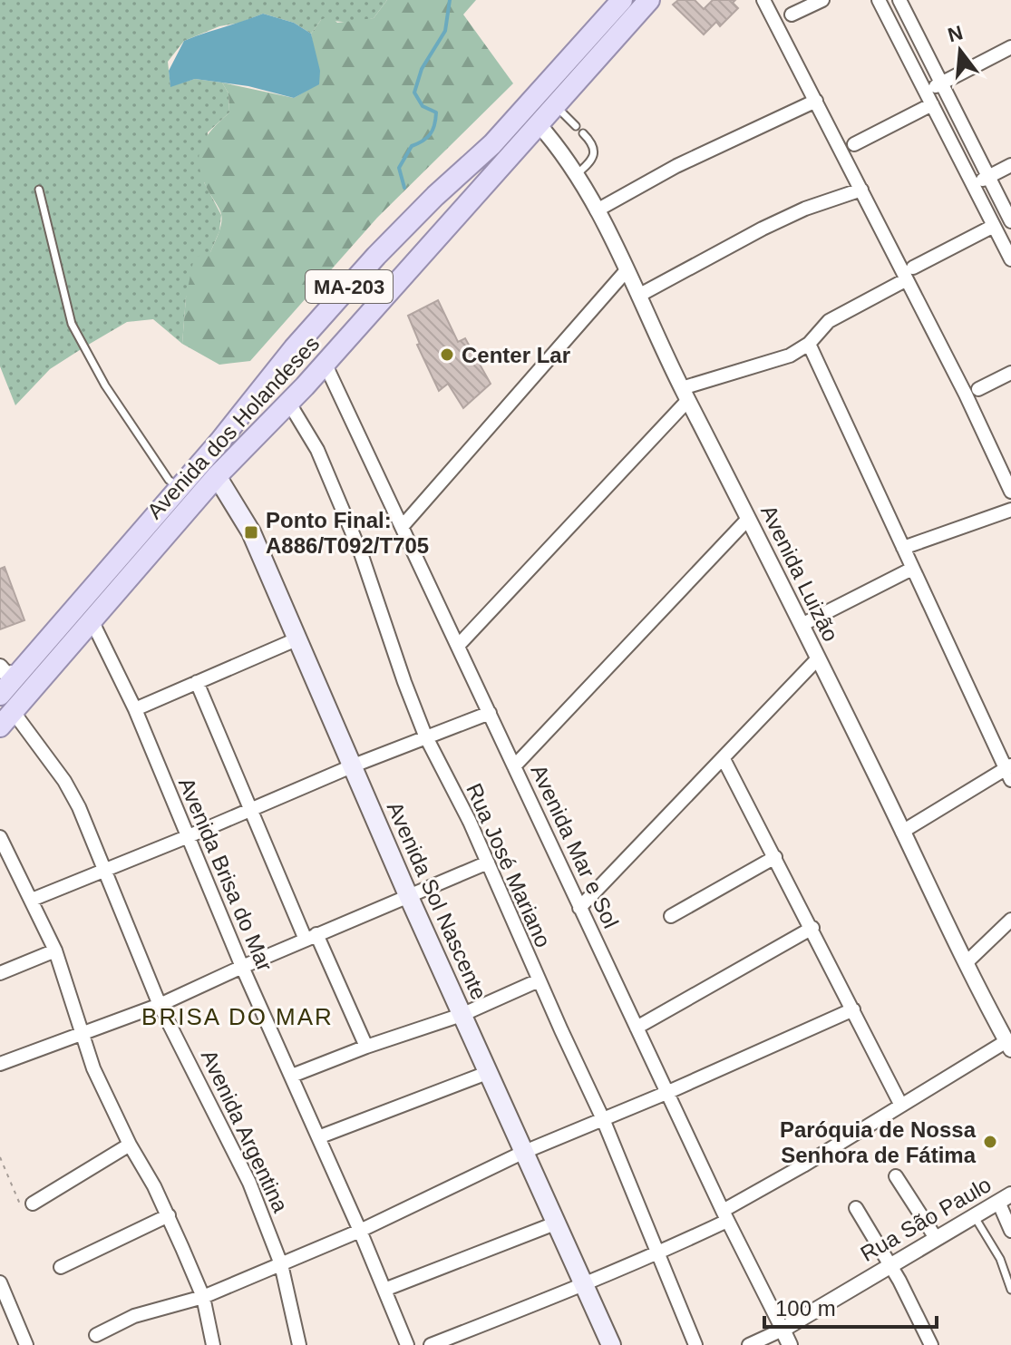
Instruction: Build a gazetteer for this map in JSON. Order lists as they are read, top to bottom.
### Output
{
  "streets": {
    "main road": ["MA-203", "Avenida dos Holandeses", "Avenida Sol Nascente"],
    "street": [
      "Avenida Luizão",
      "Avenida Mar e Sol",
      "Rua José Mariano",
      "Avenida Brisa do Mar",
      "Avenida Argentina",
      "Rua São Paulo"
    ]
  },
  "crossings": [
    ["Avenida dos Holandeses", "Avenida Luizão"],
    ["Avenida dos Holandeses", "Avenida Mar e Sol"],
    ["Avenida dos Holandeses", "Rua José Mariano"],
    ["Avenida dos Holandeses", "Avenida Brisa do Mar"],
    ["Avenida dos Holandeses", "Avenida Sol Nascente"],
    ["Avenida dos Holandeses", "Avenida Argentina"],
    ["Avenida Mar e Sol", "Rua São Paulo"]
  ],
  "districts": ["BRISA DO MAR"],
  "places": {
    "other": ["Center Lar", "Paróquia de Nossa Senhora de Fátima"],
    "transit": ["Ponto Final: A886/T092/T705"]
  },
  "scale_bar": "100 m",
  "north": "top"
}
